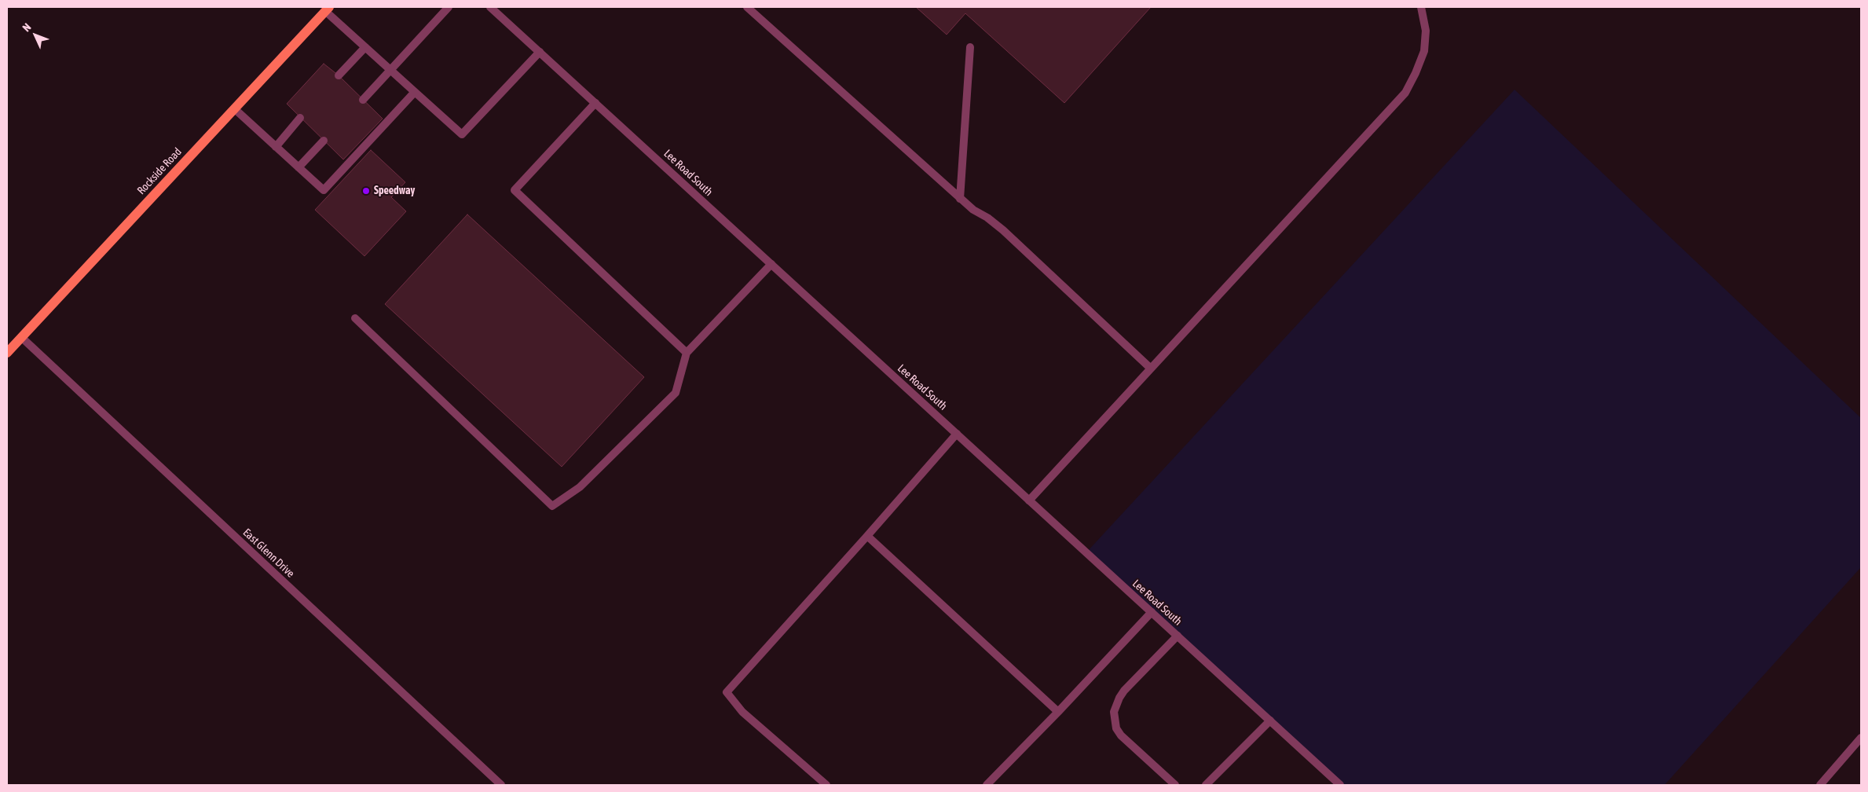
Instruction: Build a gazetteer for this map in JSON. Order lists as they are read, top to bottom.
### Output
{
  "streets": {
    "main road": ["Rockside Road"],
    "street": ["Lee Road South", "East Glenn Drive"]
  },
  "crossings": [
    ["Rockside Road", "East Glenn Drive"]
  ],
  "places": ["Speedway"],
  "north": "top left"
}
